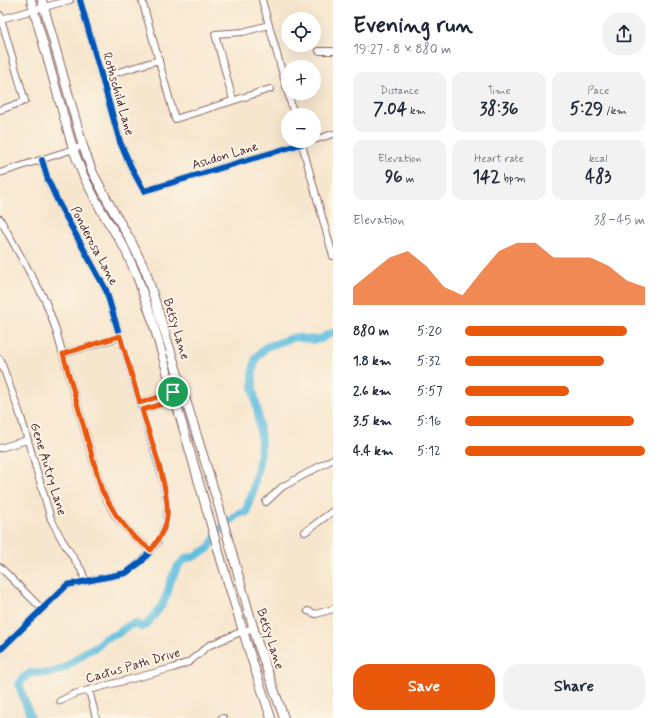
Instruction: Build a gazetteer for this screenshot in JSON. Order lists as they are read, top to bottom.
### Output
{
  "streets": {
    "main road": ["Betsy Lane"],
    "street": [
      "Rothschild Lane",
      "Ashdon Lane",
      "Ponderosa Lane",
      "Gene Autry Lane",
      "Cactus Path Drive"
    ]
  },
  "crossings": [
    ["Rothschild Lane", "Ashdon Lane"],
    ["Ponderosa Lane", "Gene Autry Lane"],
    ["Betsy Lane", "Cactus Path Drive"]
  ],
  "page": {
    "heading": ["Evening run", "19:27 · 8 × 880 m"],
    "map_buttons": ["+", "−"],
    "stats": [
      ["Distance", "7.04 km"],
      ["Time", "38:36"],
      ["Pace", "5:29 /km"],
      ["Elevation", "96 m"],
      ["Heart rate", "142 bpm"],
      ["kcal", "483"]
    ],
    "chart": ["Elevation", "38–45 m"],
    "list": [
      {
        "name": "880 m",
        "note": "5:20"
      },
      {
        "name": "1.8 km",
        "note": "5:32"
      },
      {
        "name": "2.6 km",
        "note": "5:57"
      },
      {
        "name": "3.5 km",
        "note": "5:16"
      },
      {
        "name": "4.4 km",
        "note": "5:12"
      }
    ],
    "buttons": ["Save", "Share"]
  }
}
